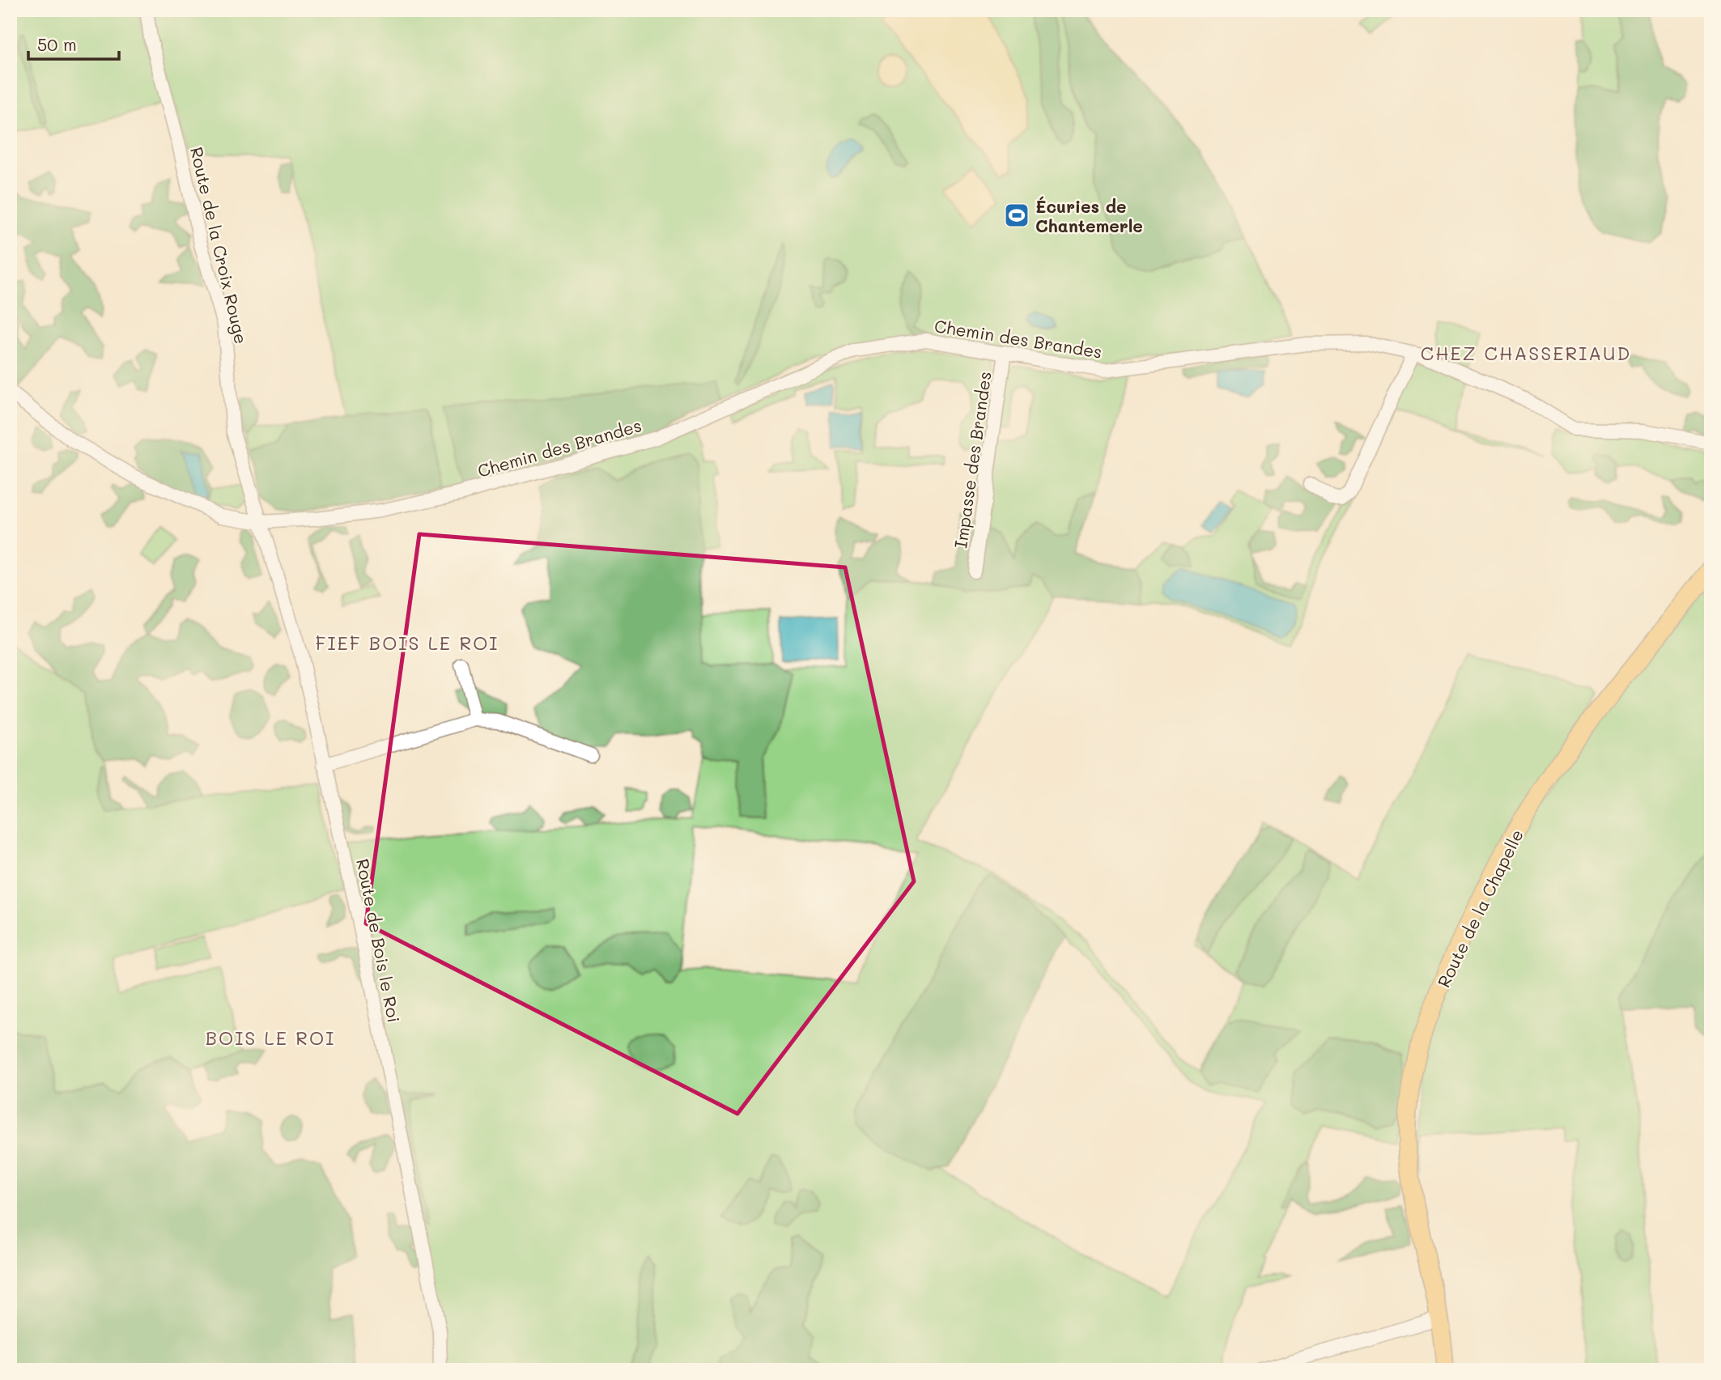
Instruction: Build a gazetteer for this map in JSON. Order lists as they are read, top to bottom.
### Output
{
  "streets": {
    "main road": ["Route de la Chapelle"],
    "street": [
      "Route de la Croix Rouge",
      "Chemin des Brandes",
      "Impasse des Brandes",
      "Route de Bois le Roi"
    ]
  },
  "crossings": [
    ["Route de la Croix Rouge", "Chemin des Brandes"],
    ["Route de la Croix Rouge", "Route de Bois le Roi"],
    ["Chemin des Brandes", "Impasse des Brandes"],
    ["Chemin des Brandes", "Route de Bois le Roi"]
  ],
  "districts": ["CHEZ CHASSERIAUD", "FIEF BOIS LE ROI", "BOIS LE ROI"],
  "places": {
    "sports": ["Écuries de Chantemerle"]
  },
  "scale_bar": "50 m"
}
